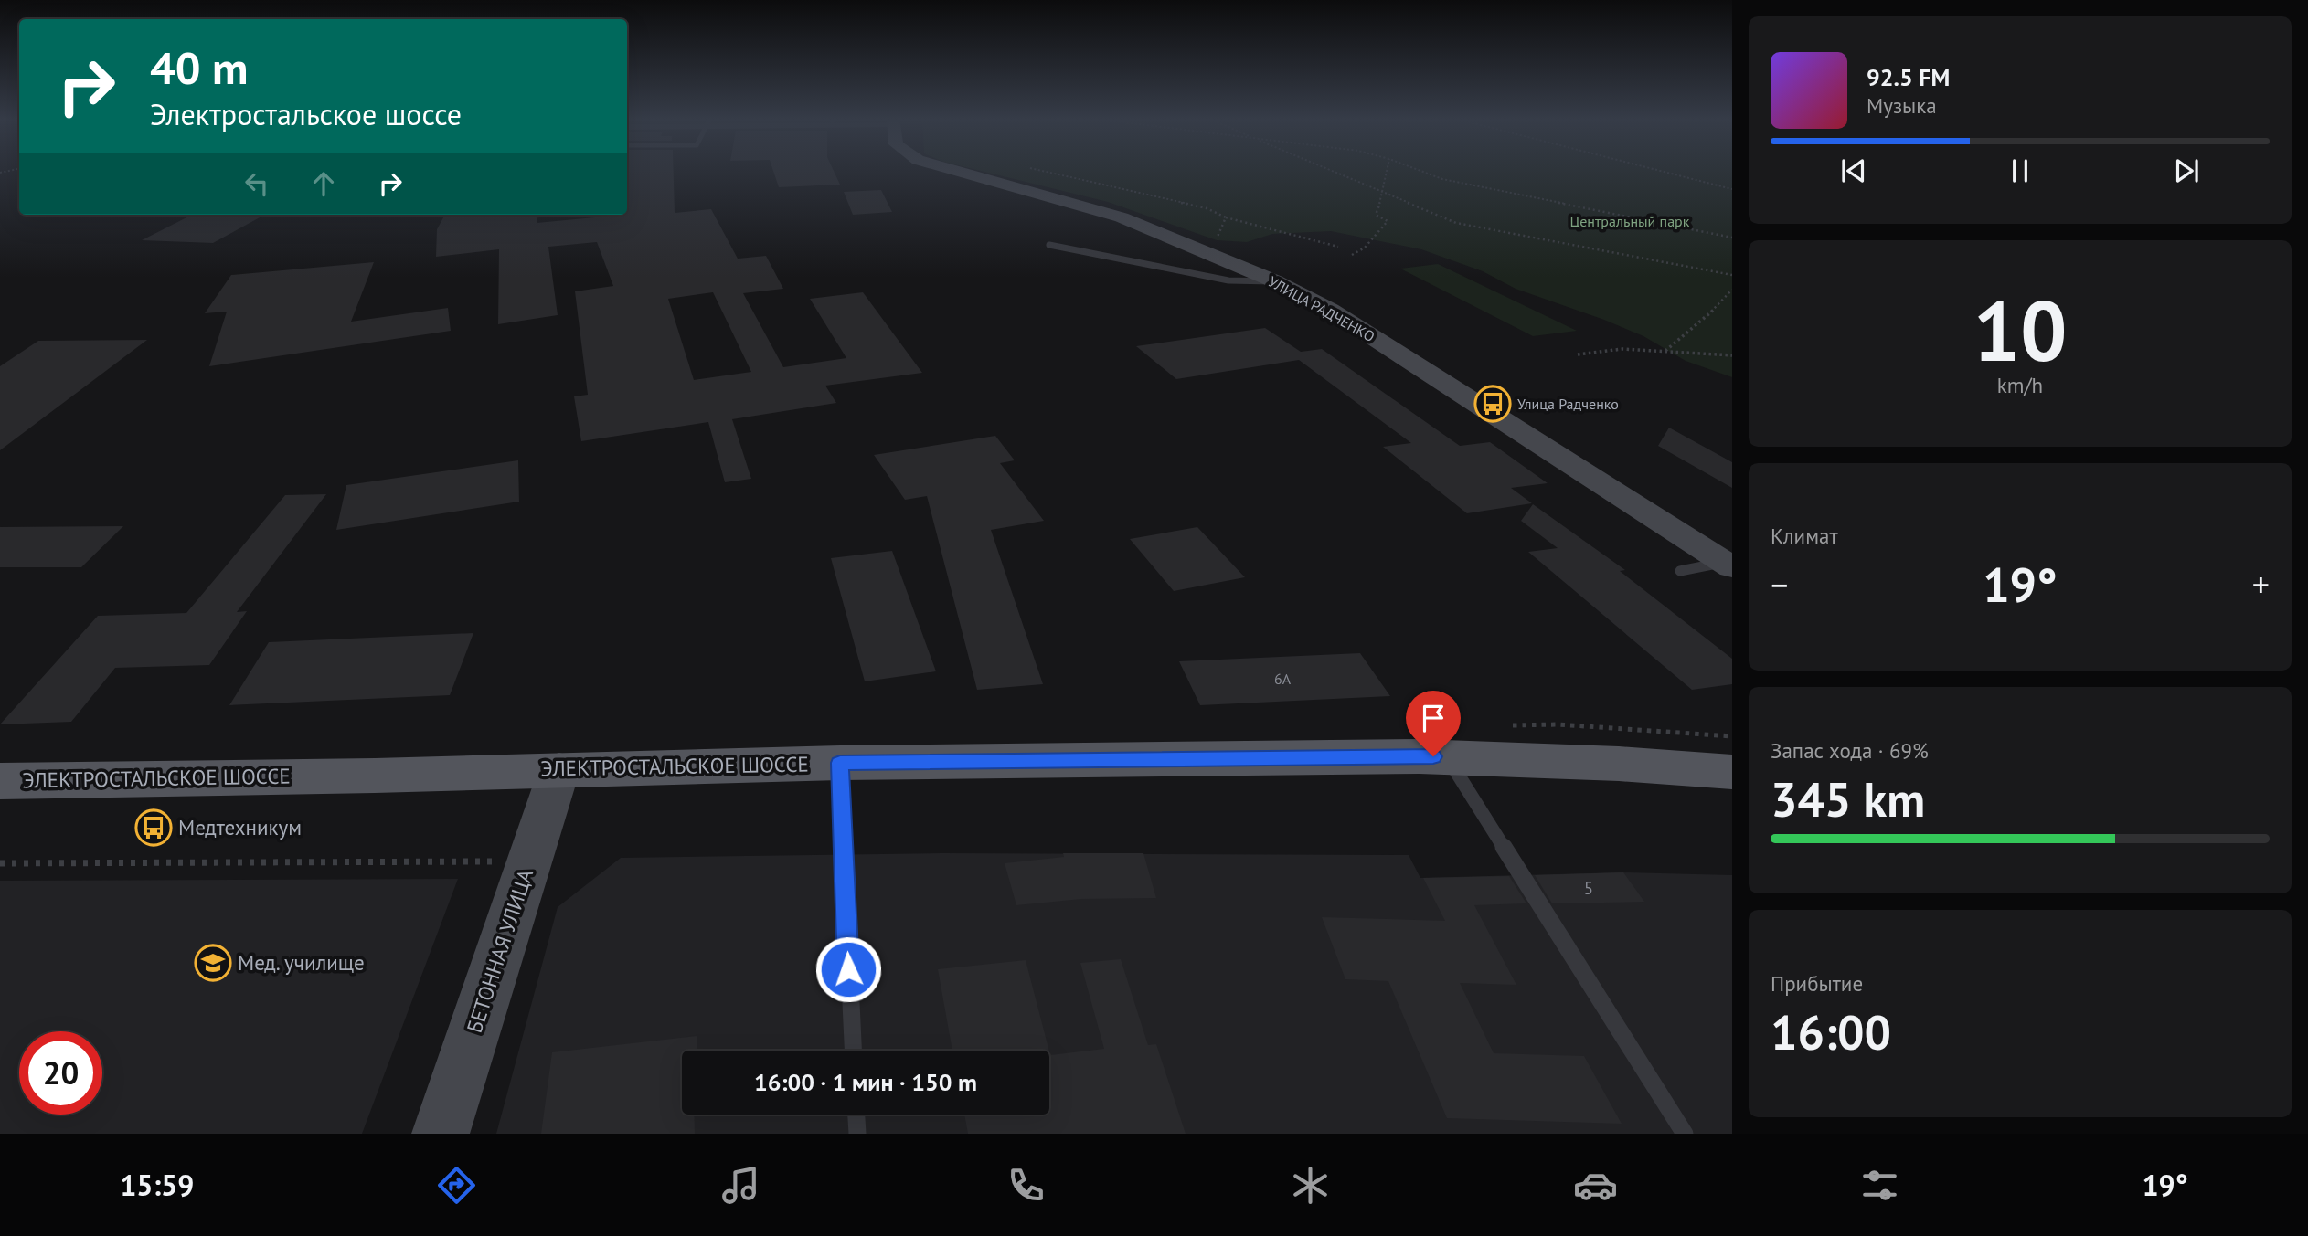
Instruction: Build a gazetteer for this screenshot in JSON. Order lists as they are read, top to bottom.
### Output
{
  "streets": {
    "main road": ["ЭЛЕКТРОСТАЛЬСКОЕ ШОССЕ"],
    "street": ["УЛИЦА РАДЧЕНКО", "БЕТОННАЯ УЛИЦА"]
  },
  "crossings": [
    ["ЭЛЕКТРОСТАЛЬСКОЕ ШОССЕ", "БЕТОННАЯ УЛИЦА"]
  ],
  "parks": ["Центральный парк"],
  "places": {
    "bus stop": ["Улица Радченко", "Медтехникум"],
    "school or university": ["Мед. училище"]
  },
  "house_numbers": ["6А", "5"],
  "page": {
    "turn": ["40 m", "Электростальское шоссе"],
    "song": ["92.5 FM", "Музыка"],
    "tile": [
      ["10", "km/h"],
      "Климат",
      ["Запас хода · 69%", "345 km"],
      ["Прибытие", "16:00"]
    ],
    "heat": ["−", "19°", "+"],
    "limit": "20",
    "trip": "16:00 · 1 мин · 150 m",
    "tabs": ["15:59", "19°"]
  }
}
